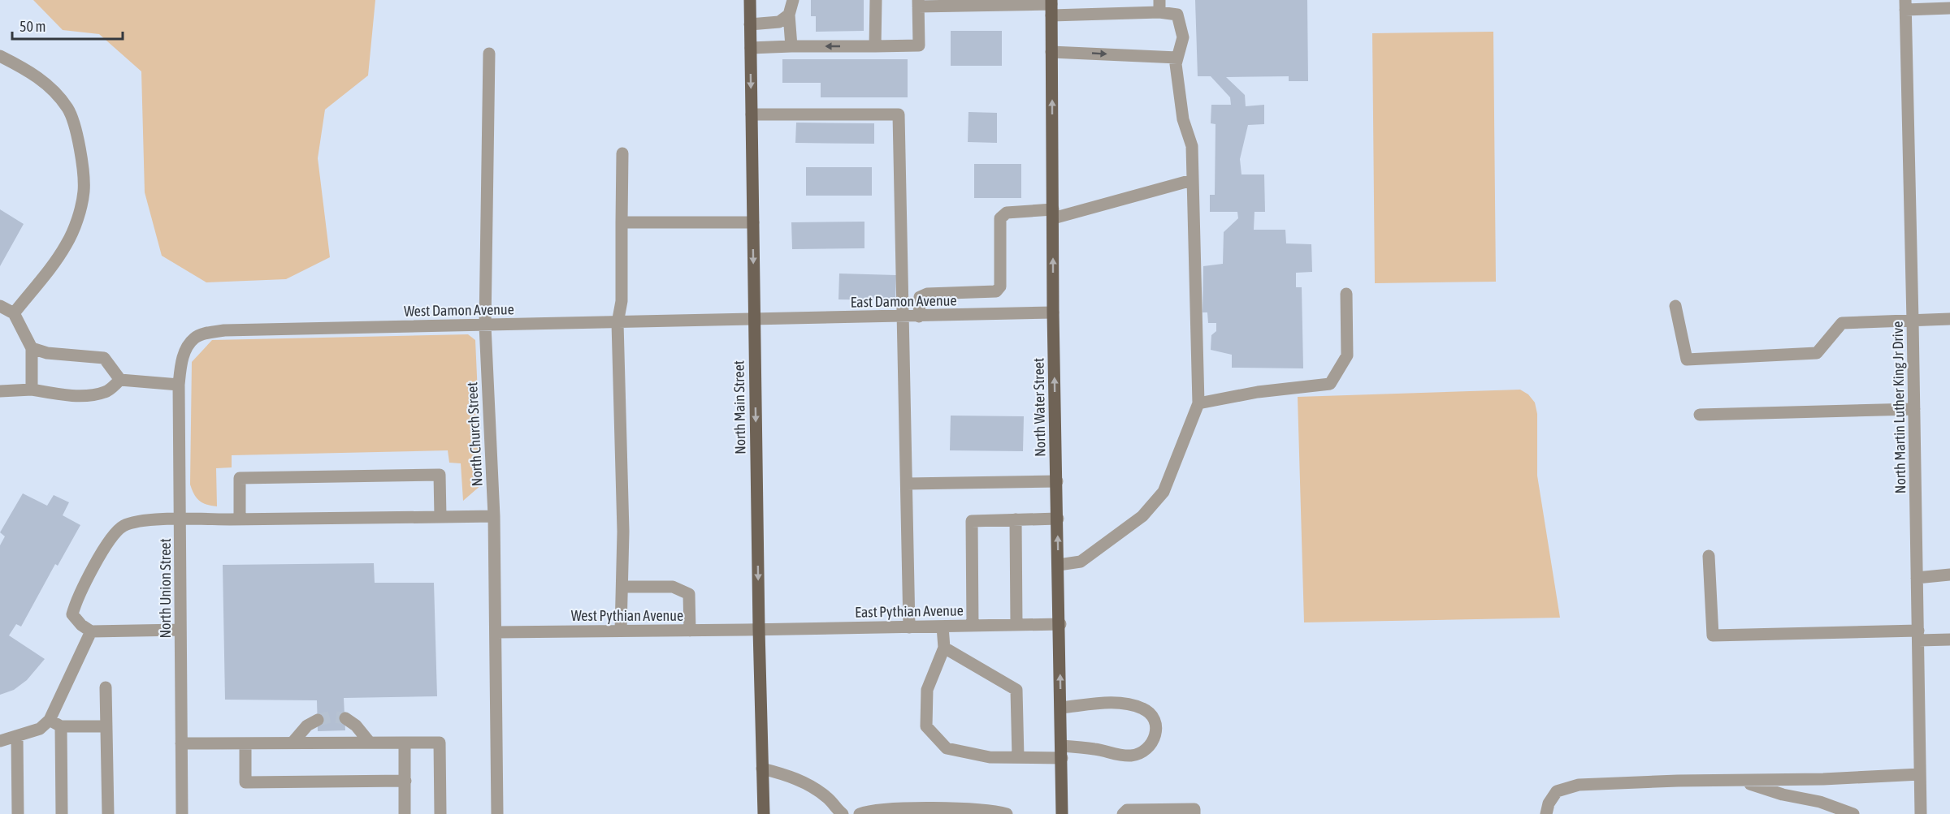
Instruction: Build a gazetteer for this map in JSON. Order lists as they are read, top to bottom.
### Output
{
  "streets": {
    "main road": ["North Main Street", "North Water Street"],
    "street": [
      "East Damon Avenue",
      "West Damon Avenue",
      "North Martin Luther King Jr Drive",
      "North Church Street",
      "North Union Street",
      "East Pythian Avenue",
      "West Pythian Avenue"
    ]
  },
  "crossings": [
    ["East Damon Avenue", "West Damon Avenue"],
    ["East Damon Avenue", "North Main Street"],
    ["East Damon Avenue", "North Water Street"],
    ["West Damon Avenue", "North Main Street"],
    ["West Damon Avenue", "North Church Street"],
    ["West Damon Avenue", "North Union Street"],
    ["North Main Street", "East Pythian Avenue"],
    ["North Main Street", "West Pythian Avenue"],
    ["North Water Street", "East Pythian Avenue"],
    ["North Church Street", "West Pythian Avenue"],
    ["East Pythian Avenue", "West Pythian Avenue"]
  ],
  "one_way": ["North Main Street", "North Water Street"],
  "scale_bar": "50 m"
}
